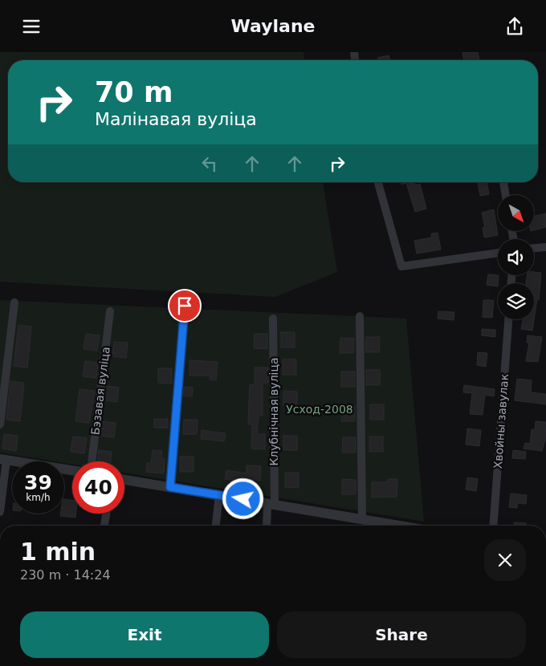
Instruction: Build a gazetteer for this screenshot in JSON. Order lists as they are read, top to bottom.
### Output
{
  "streets": {
    "street": ["Бэзавая вуліца", "Клубнічная вуліца", "Хвойны завулак"]
  },
  "parks": ["Усход-2008"],
  "north": "bottom right",
  "page": {
    "header": "Waylane",
    "turn": ["70 m", "Малінавая вуліца"],
    "speed": "39 km/h",
    "limit": "40",
    "heading": ["1 min", "230 m · 14:24"],
    "buttons": ["Exit", "Share"]
  }
}
